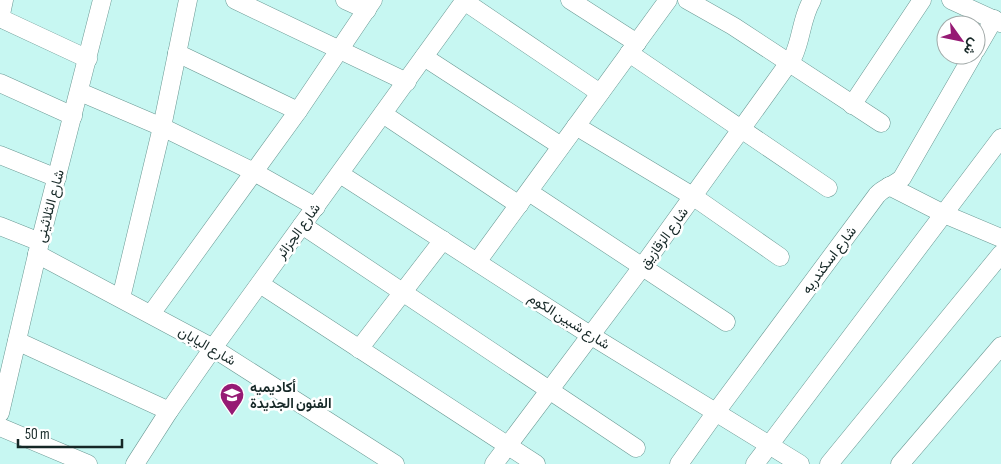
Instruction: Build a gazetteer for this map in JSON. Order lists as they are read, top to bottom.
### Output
{
  "streets": {
    "street": [
      "شارع الثلاثينى",
      "شارع الجزائر",
      "شارع الزقازيق",
      "شارع اسكندريه",
      "شارع شبين الكوم",
      "شارع اليابان"
    ]
  },
  "crossings": [
    ["شارع الثلاثينى", "شارع اليابان"],
    ["شارع الجزائر", "شارع شبين الكوم"],
    ["شارع الجزائر", "شارع اليابان"],
    ["شارع الزقازيق", "شارع شبين الكوم"],
    ["شارع اسكندريه", "شارع شبين الكوم"]
  ],
  "places": {
    "school or university": ["أكاديميه الفنون الجديدة"]
  },
  "scale_bar": "50 m",
  "north": "bottom right"
}
